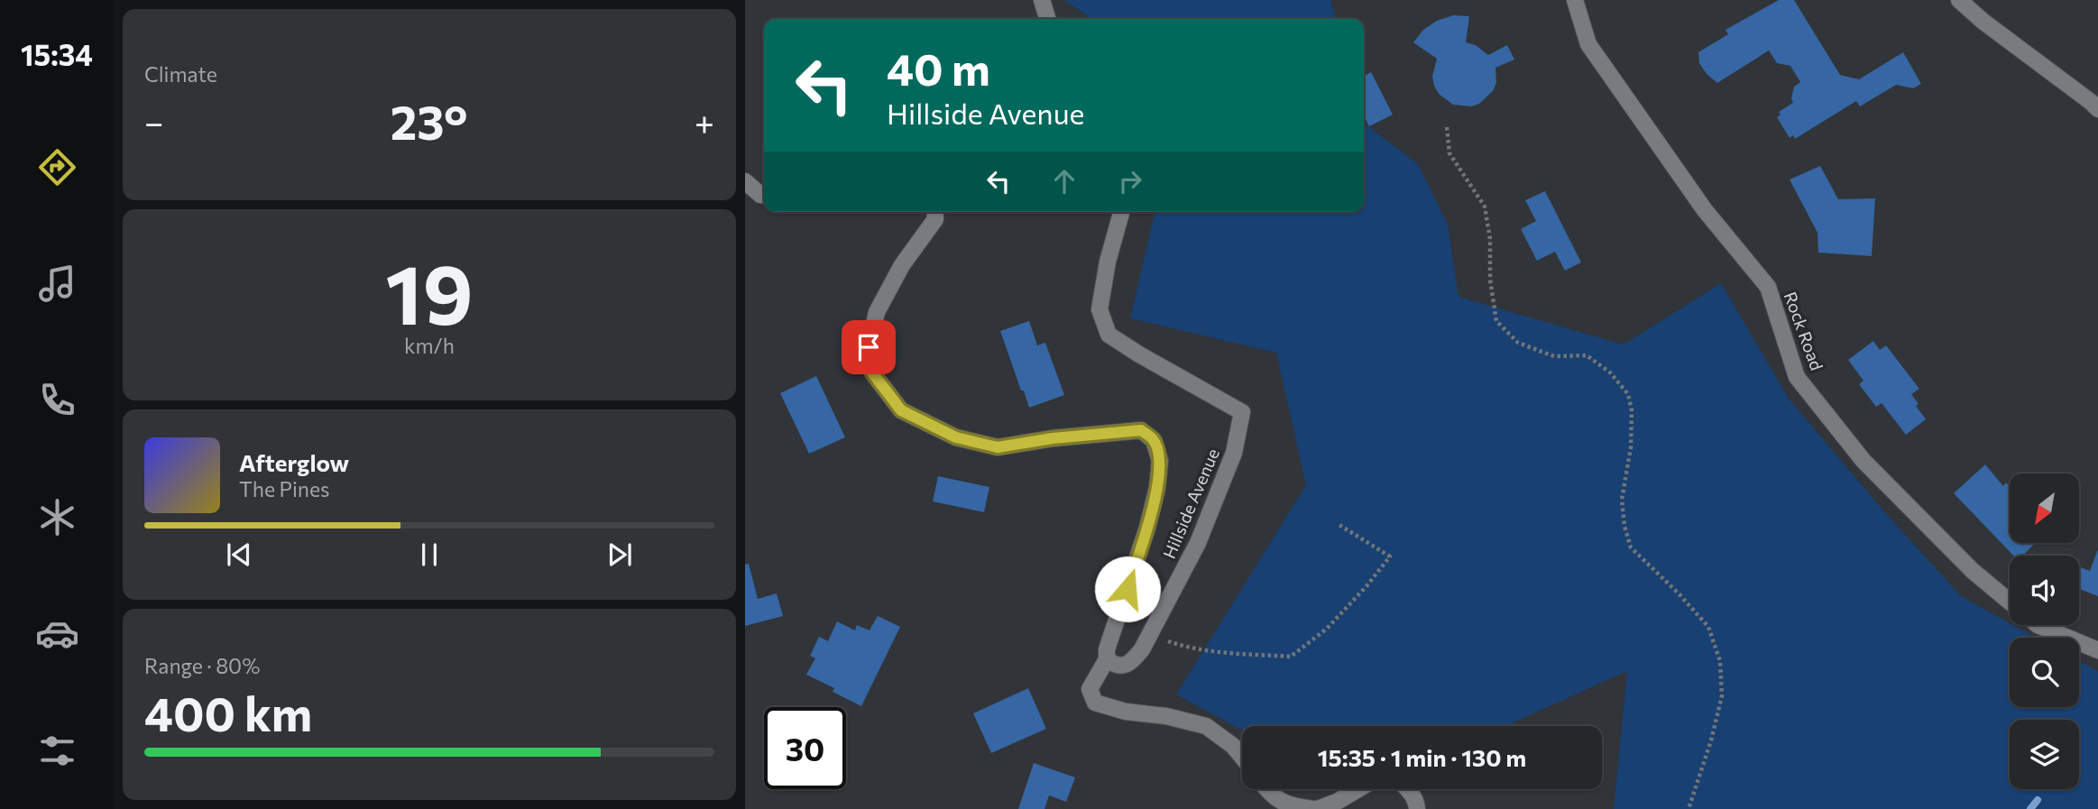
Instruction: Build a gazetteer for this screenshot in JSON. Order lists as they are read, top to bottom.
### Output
{
  "streets": {
    "street": ["Rock Road", "Hillside Avenue"]
  },
  "north": "bottom left",
  "page": {
    "tabs": "15:34",
    "tile": [
      "Climate",
      ["19", "km/h"],
      ["Range · 80%", "400 km"]
    ],
    "turn": ["40 m", "Hillside Avenue"],
    "heat": ["−", "23°", "+"],
    "song": ["Afterglow", "The Pines"],
    "limit": "30",
    "trip": "15:35 · 1 min · 130 m"
  }
}
